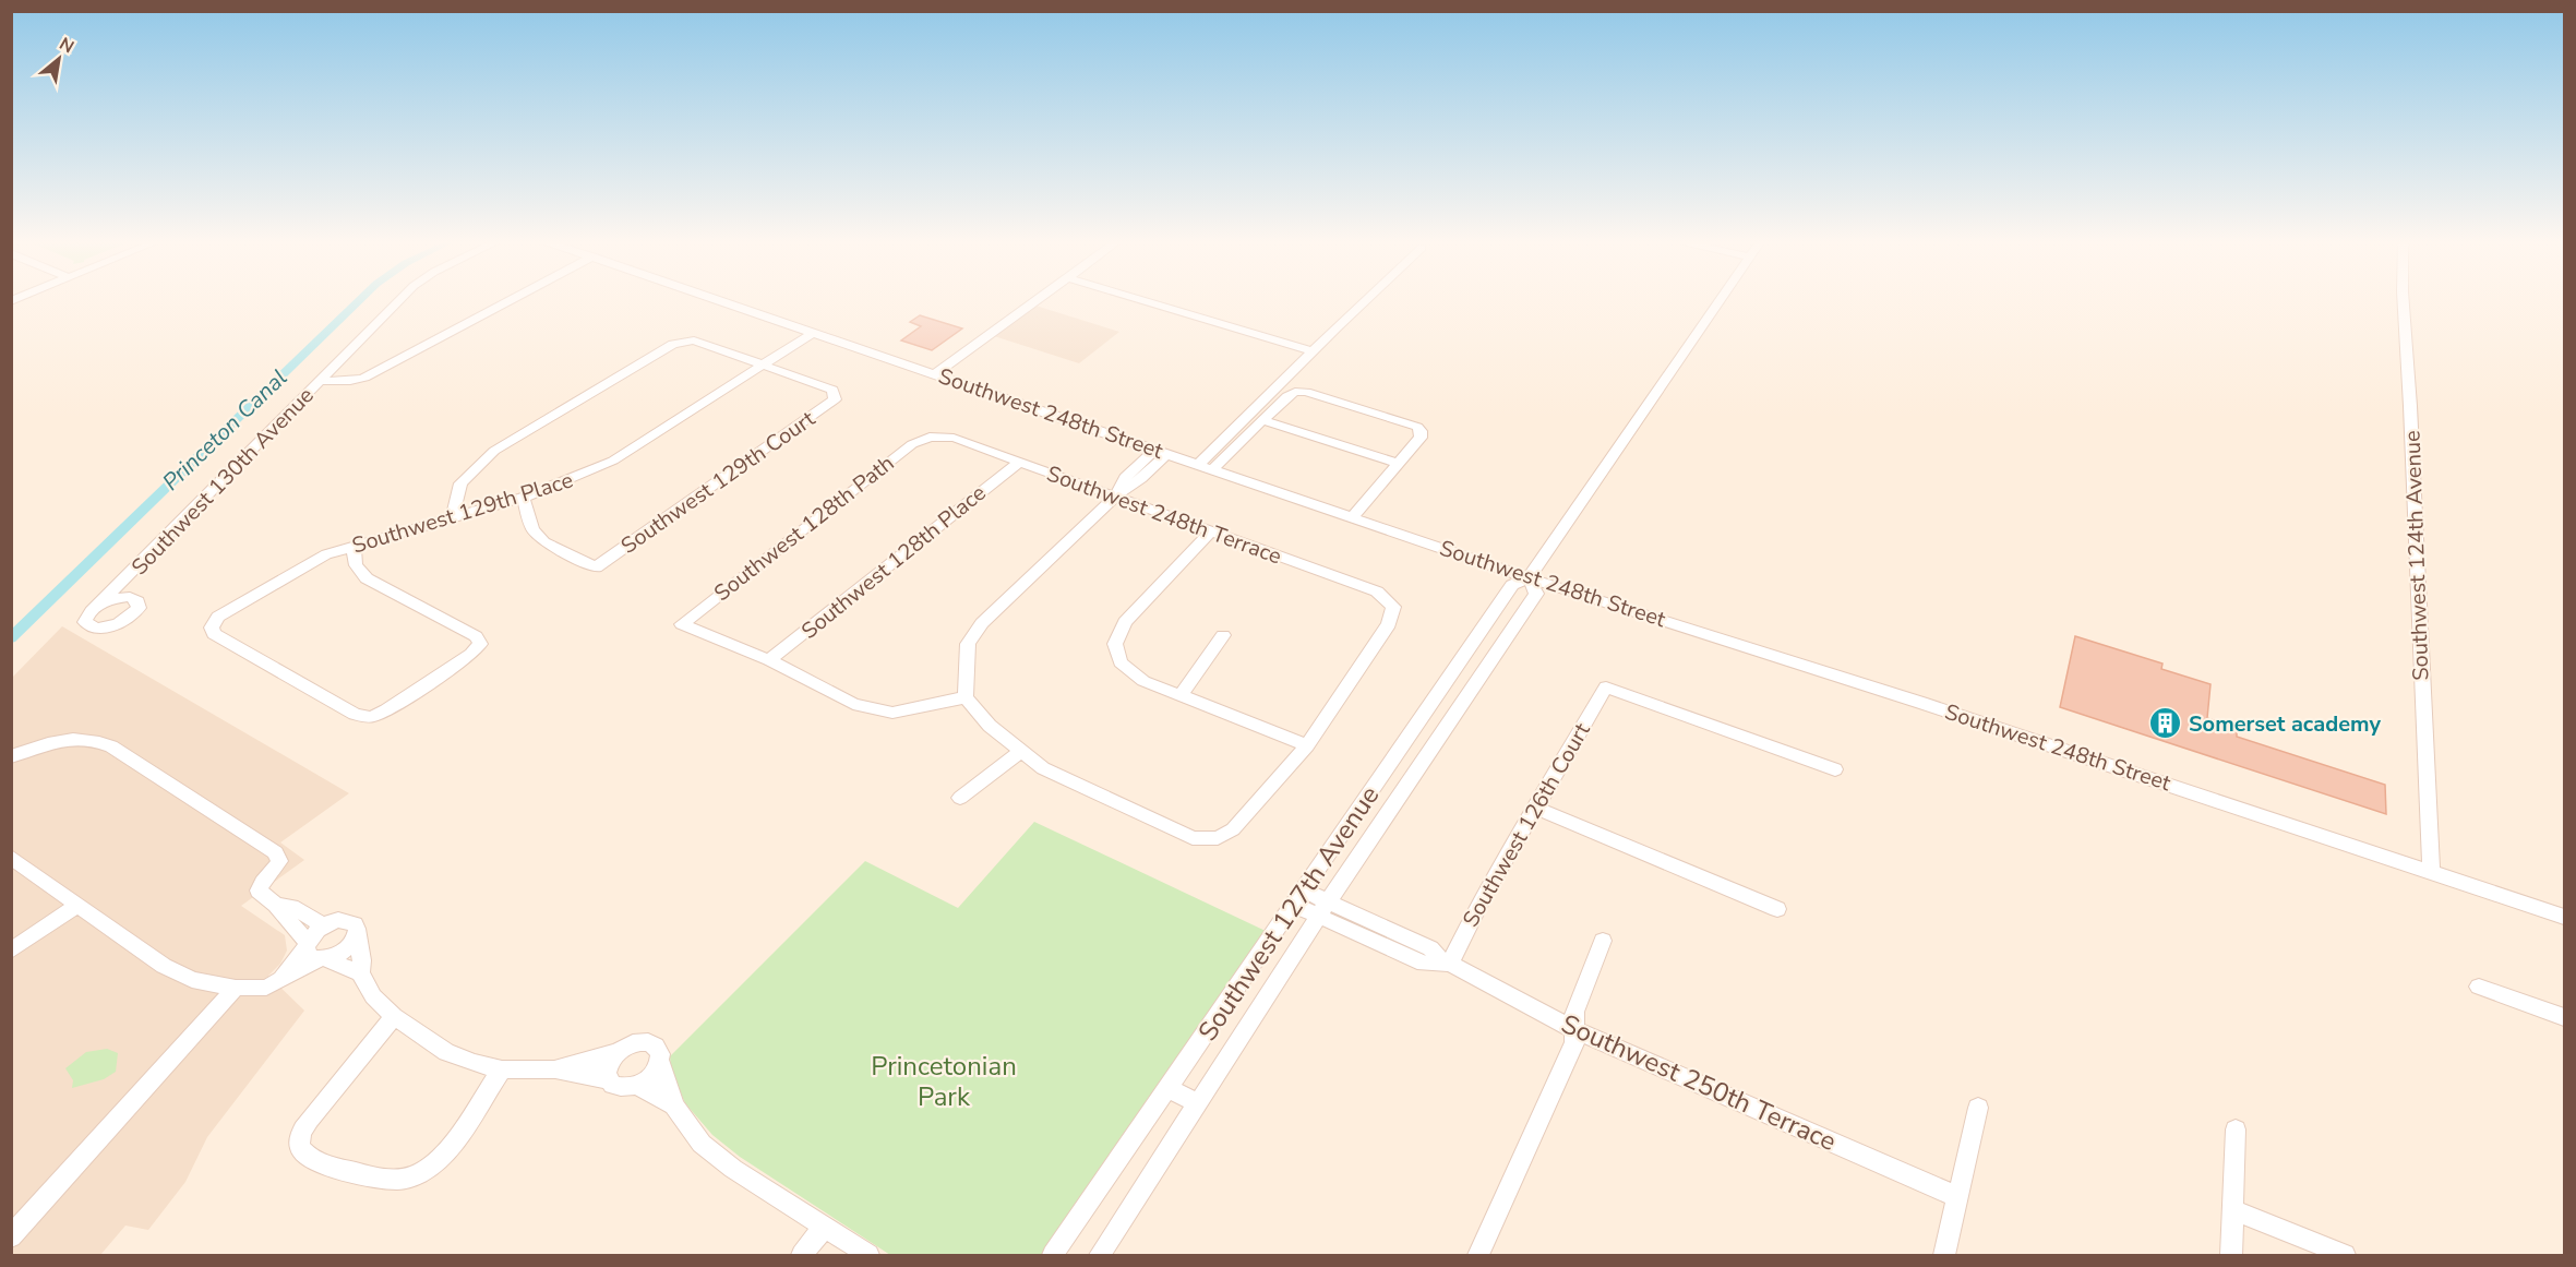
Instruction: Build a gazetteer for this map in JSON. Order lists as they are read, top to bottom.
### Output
{
  "streets": {
    "street": [
      "Southwest 248th Street",
      "Southwest 130th Avenue",
      "Southwest 129th Court",
      "Southwest 129th Place",
      "Southwest 248th Terrace",
      "Southwest 128th Path",
      "Southwest 124th Avenue",
      "Southwest 128th Place",
      "Southwest 126th Court",
      "Southwest 127th Avenue",
      "Southwest 250th Terrace"
    ]
  },
  "crossings": [
    ["Southwest 248th Street", "Southwest 129th Place"],
    ["Southwest 248th Street", "Southwest 124th Avenue"],
    ["Southwest 248th Street", "Southwest 127th Avenue"],
    ["Southwest 129th Court", "Southwest 129th Place"],
    ["Southwest 248th Terrace", "Southwest 128th Path"],
    ["Southwest 248th Terrace", "Southwest 128th Place"],
    ["Southwest 128th Path", "Southwest 128th Place"],
    ["Southwest 126th Court", "Southwest 250th Terrace"],
    ["Southwest 127th Avenue", "Southwest 250th Terrace"]
  ],
  "water": ["Princeton Canal"],
  "parks": ["Princetonian Park"],
  "places": {
    "building": ["Somerset academy"]
  },
  "north": "top right"
}
